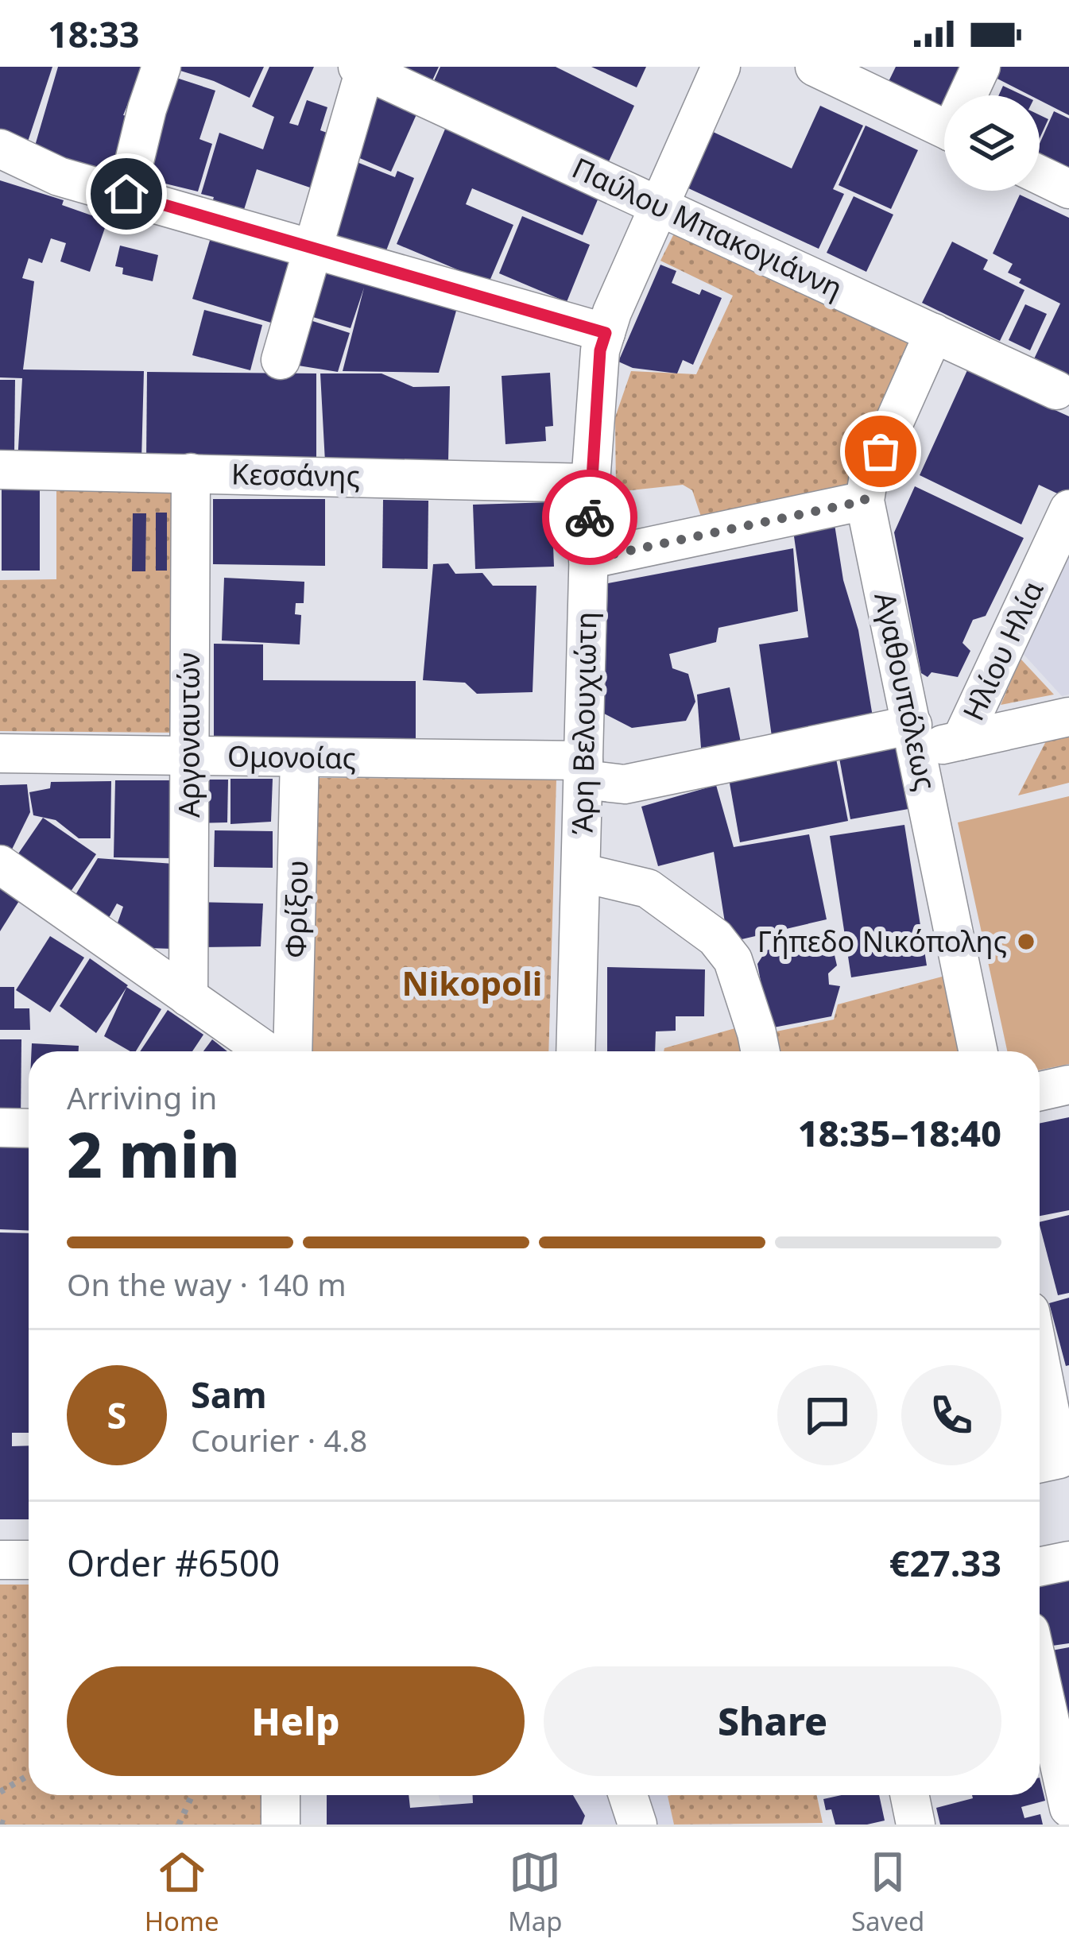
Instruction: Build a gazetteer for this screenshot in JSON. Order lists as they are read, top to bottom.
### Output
{
  "streets": {
    "street": [
      "Παύλου Μπακογιάννη",
      "Κεσσάνης",
      "Ηλίου Ηλία",
      "Αγαθουπόλεως",
      "Άρη Βελουχιώτη",
      "Αργοναυτών",
      "Ομονοίας",
      "Φρίξου"
    ]
  },
  "crossings": [
    ["Παύλου Μπακογιάννη", "Αγαθουπόλεως"],
    ["Παύλου Μπακογιάννη", "Άρη Βελουχιώτη"],
    ["Κεσσάνης", "Άρη Βελουχιώτη"],
    ["Κεσσάνης", "Αργοναυτών"],
    ["Ηλίου Ηλία", "Ομονοίας"],
    ["Αγαθουπόλεως", "Ομονοίας"],
    ["Άρη Βελουχιώτη", "Ομονοίας"],
    ["Αργοναυτών", "Ομονοίας"],
    ["Ομονοίας", "Φρίξου"]
  ],
  "districts": ["Nikopoli"],
  "places": ["Γήπεδο Νικόπολης"],
  "page": {
    "status": "18:33",
    "heading": ["2 min", "Arriving in", "18:35–18:40"],
    "panel": [
      "Sam",
      "Courier · 4.8",
      "Order #6500",
      "€27.33"
    ],
    "bar": "On the way · 140 m",
    "round": "S",
    "buttons": ["Help", "Share"],
    "tabs": ["Home", "Map", "Saved"]
  }
}
